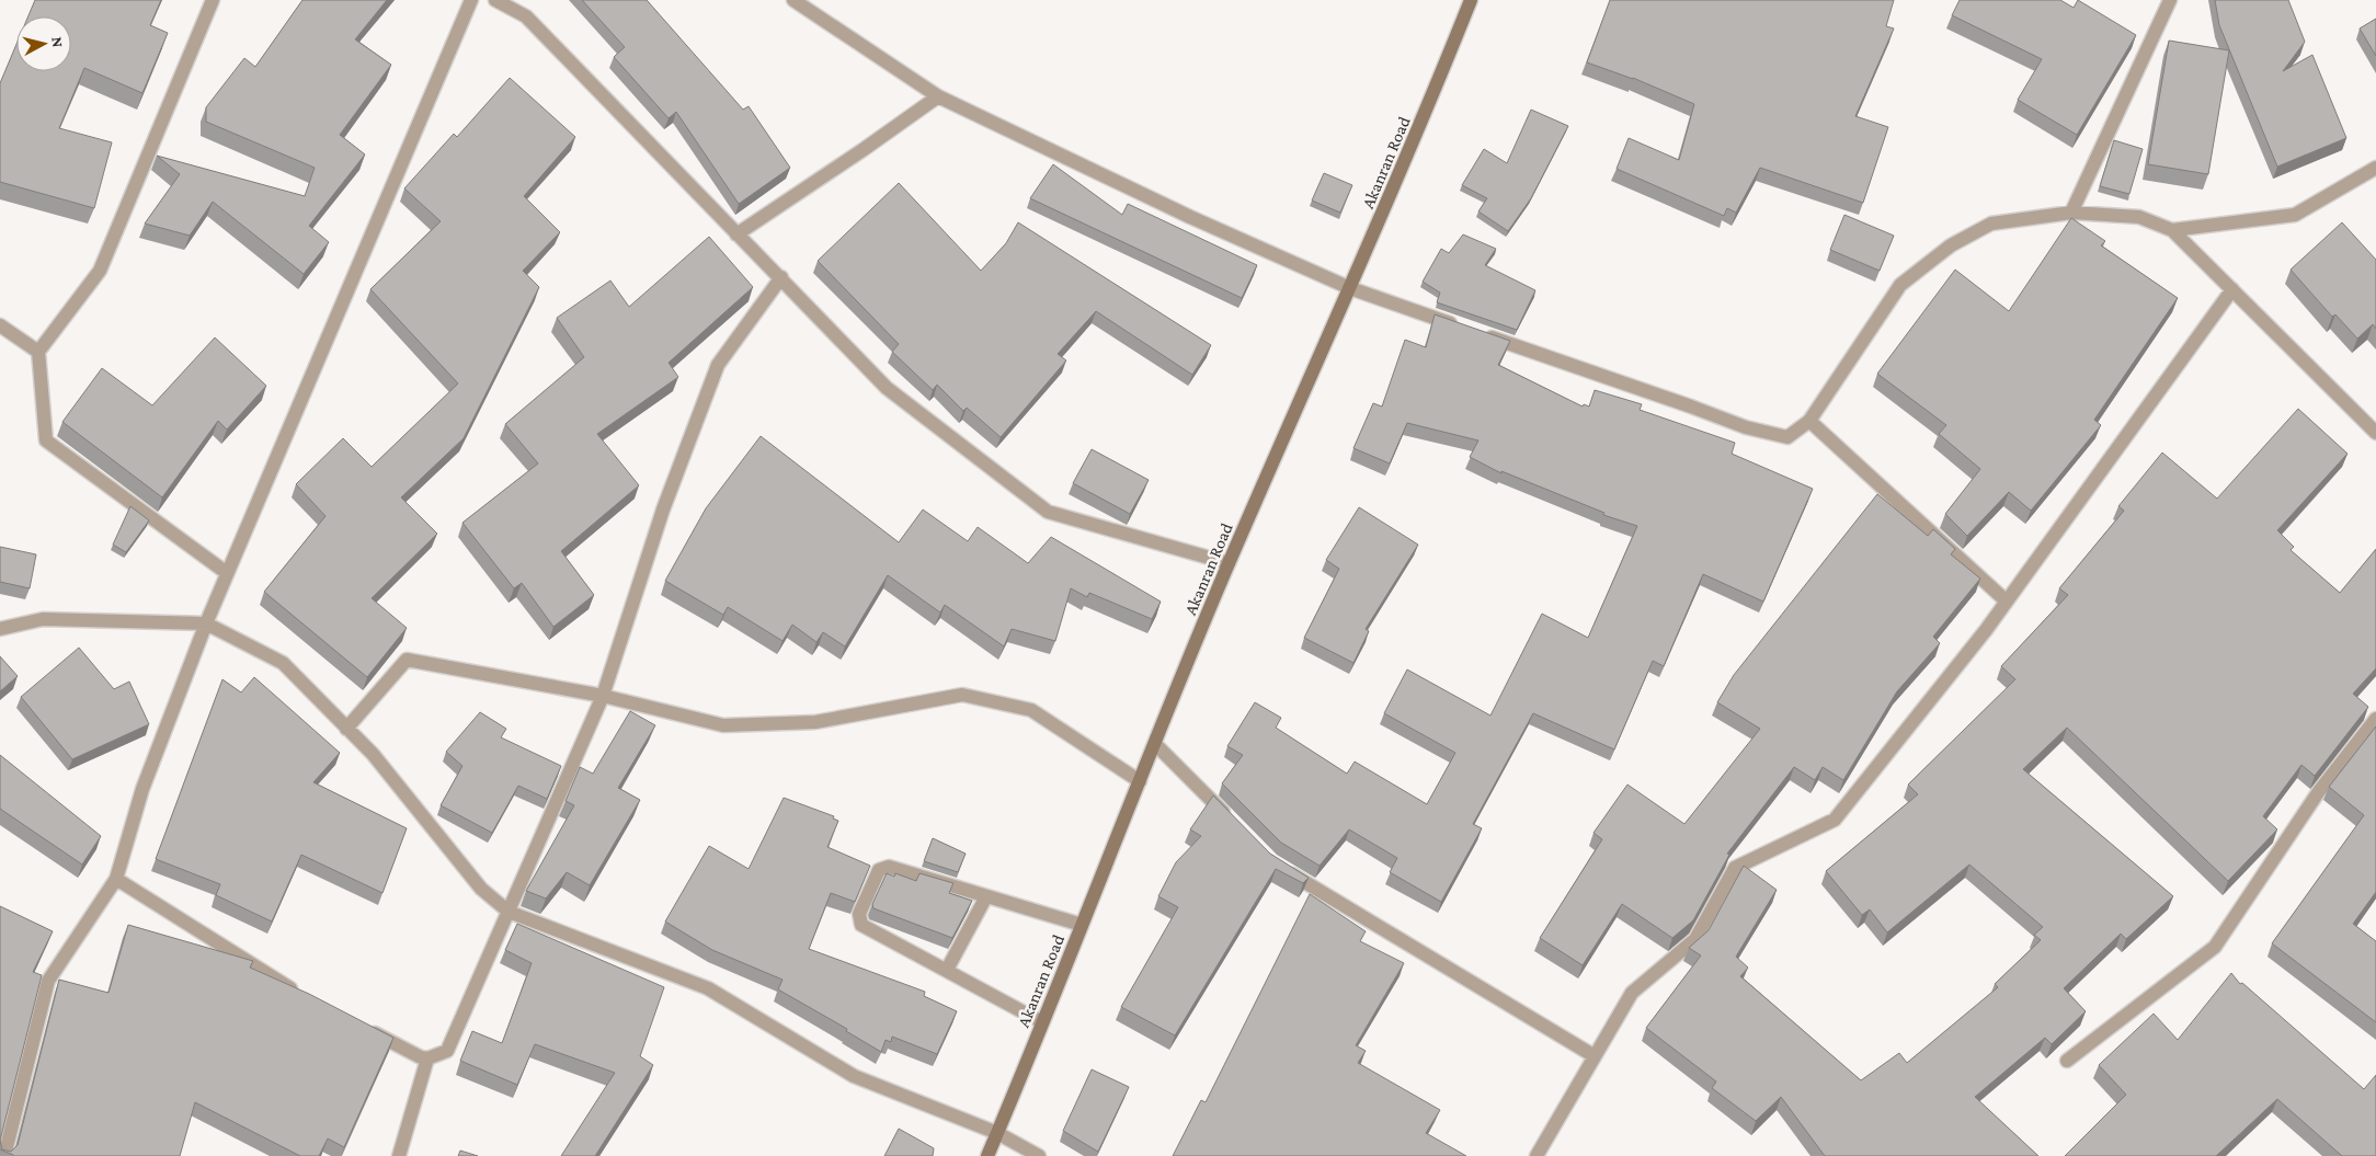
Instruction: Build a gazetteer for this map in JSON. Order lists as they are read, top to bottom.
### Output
{
  "streets": {
    "main road": ["Akanran Road"]
  },
  "north": "right"
}
